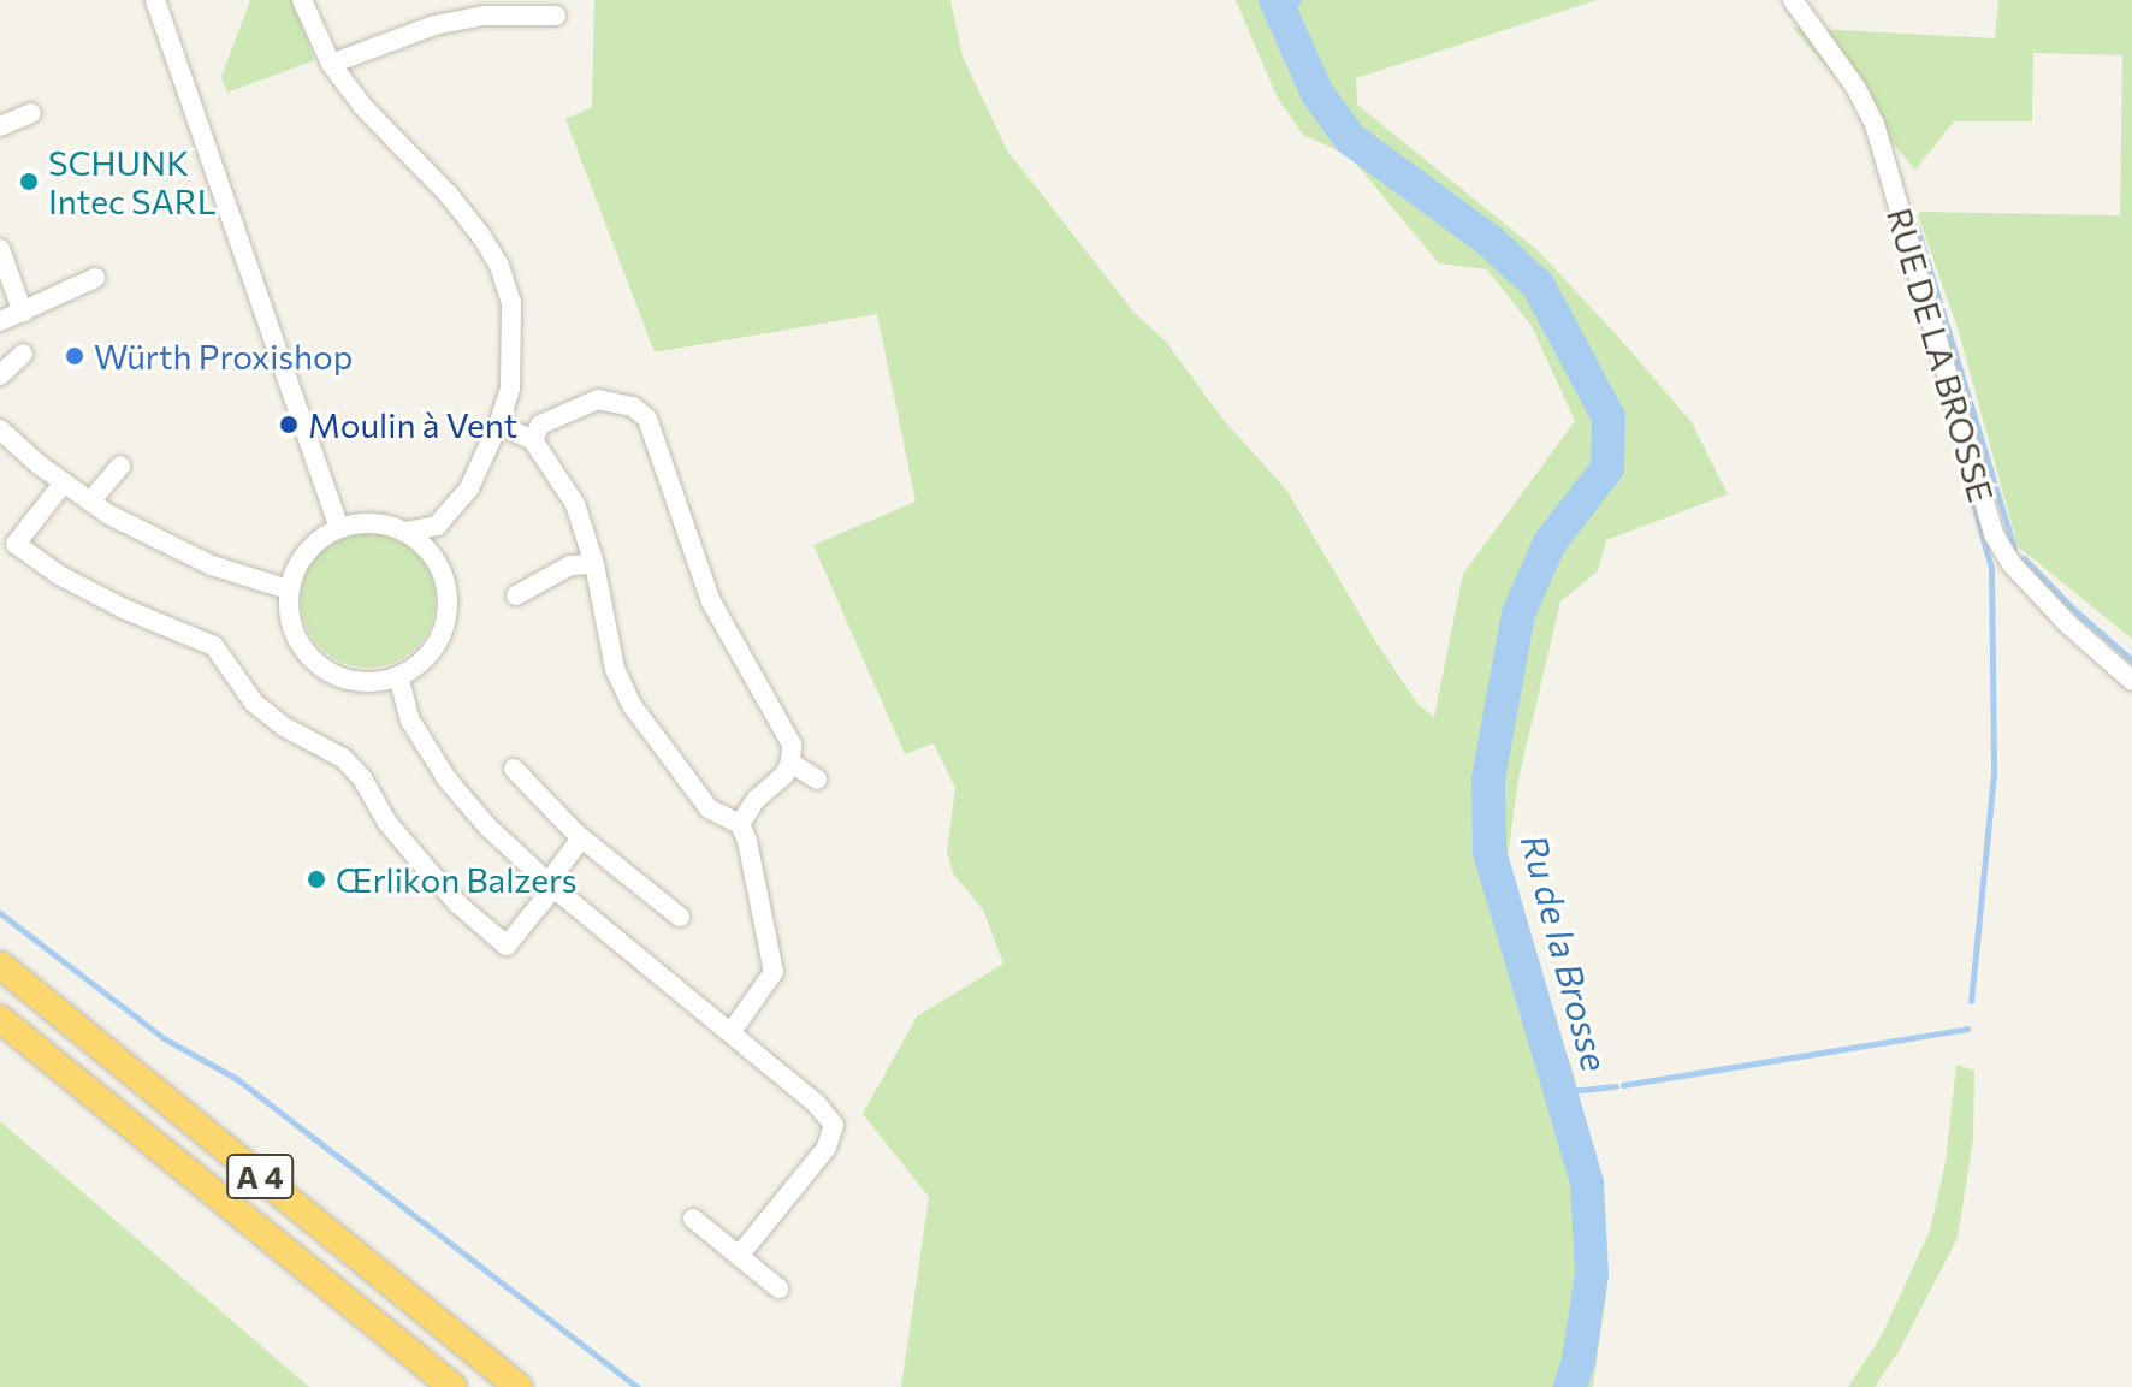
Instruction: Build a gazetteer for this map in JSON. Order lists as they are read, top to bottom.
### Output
{
  "streets": {
    "highway": ["A 4"],
    "street": ["RUE DE LA BROSSE"]
  },
  "water": ["Ru de la Brosse"],
  "places": [
    "SCHUNK Intec SARL",
    "Würth Proxishop",
    "Moulin à Vent",
    "Œrlikon Balzers"
  ]
}
